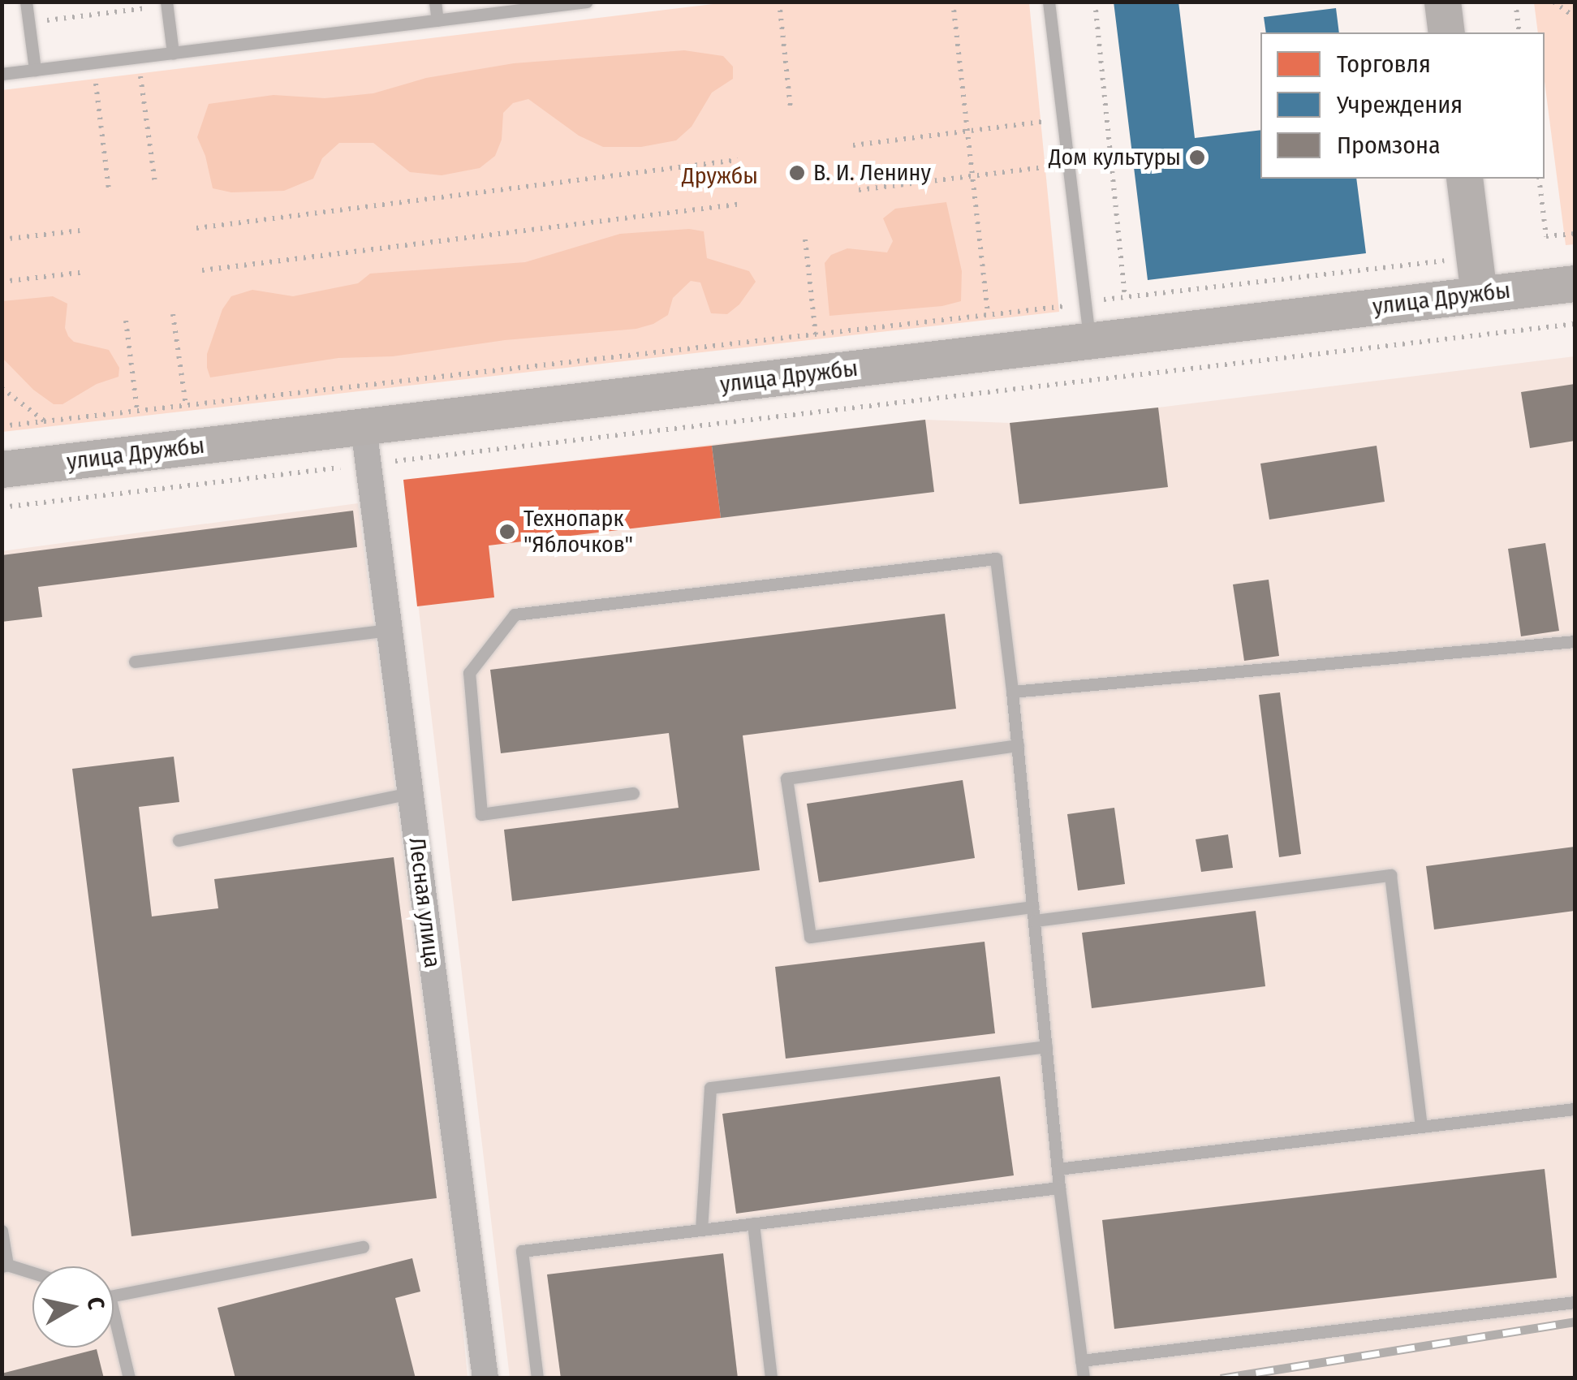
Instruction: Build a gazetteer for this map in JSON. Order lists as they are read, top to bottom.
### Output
{
  "streets": {
    "main road": ["улица Дружбы"],
    "street": ["Лесная улица"]
  },
  "crossings": [
    ["улица Дружбы", "Лесная улица"]
  ],
  "parks": ["Дружбы"],
  "places": ["Дом культуры", "В. И. Ленину", "Технопарк \"Яблочков\""],
  "legend": ["Торговля", "Учреждения", "Промзона"],
  "north": "right"
}
